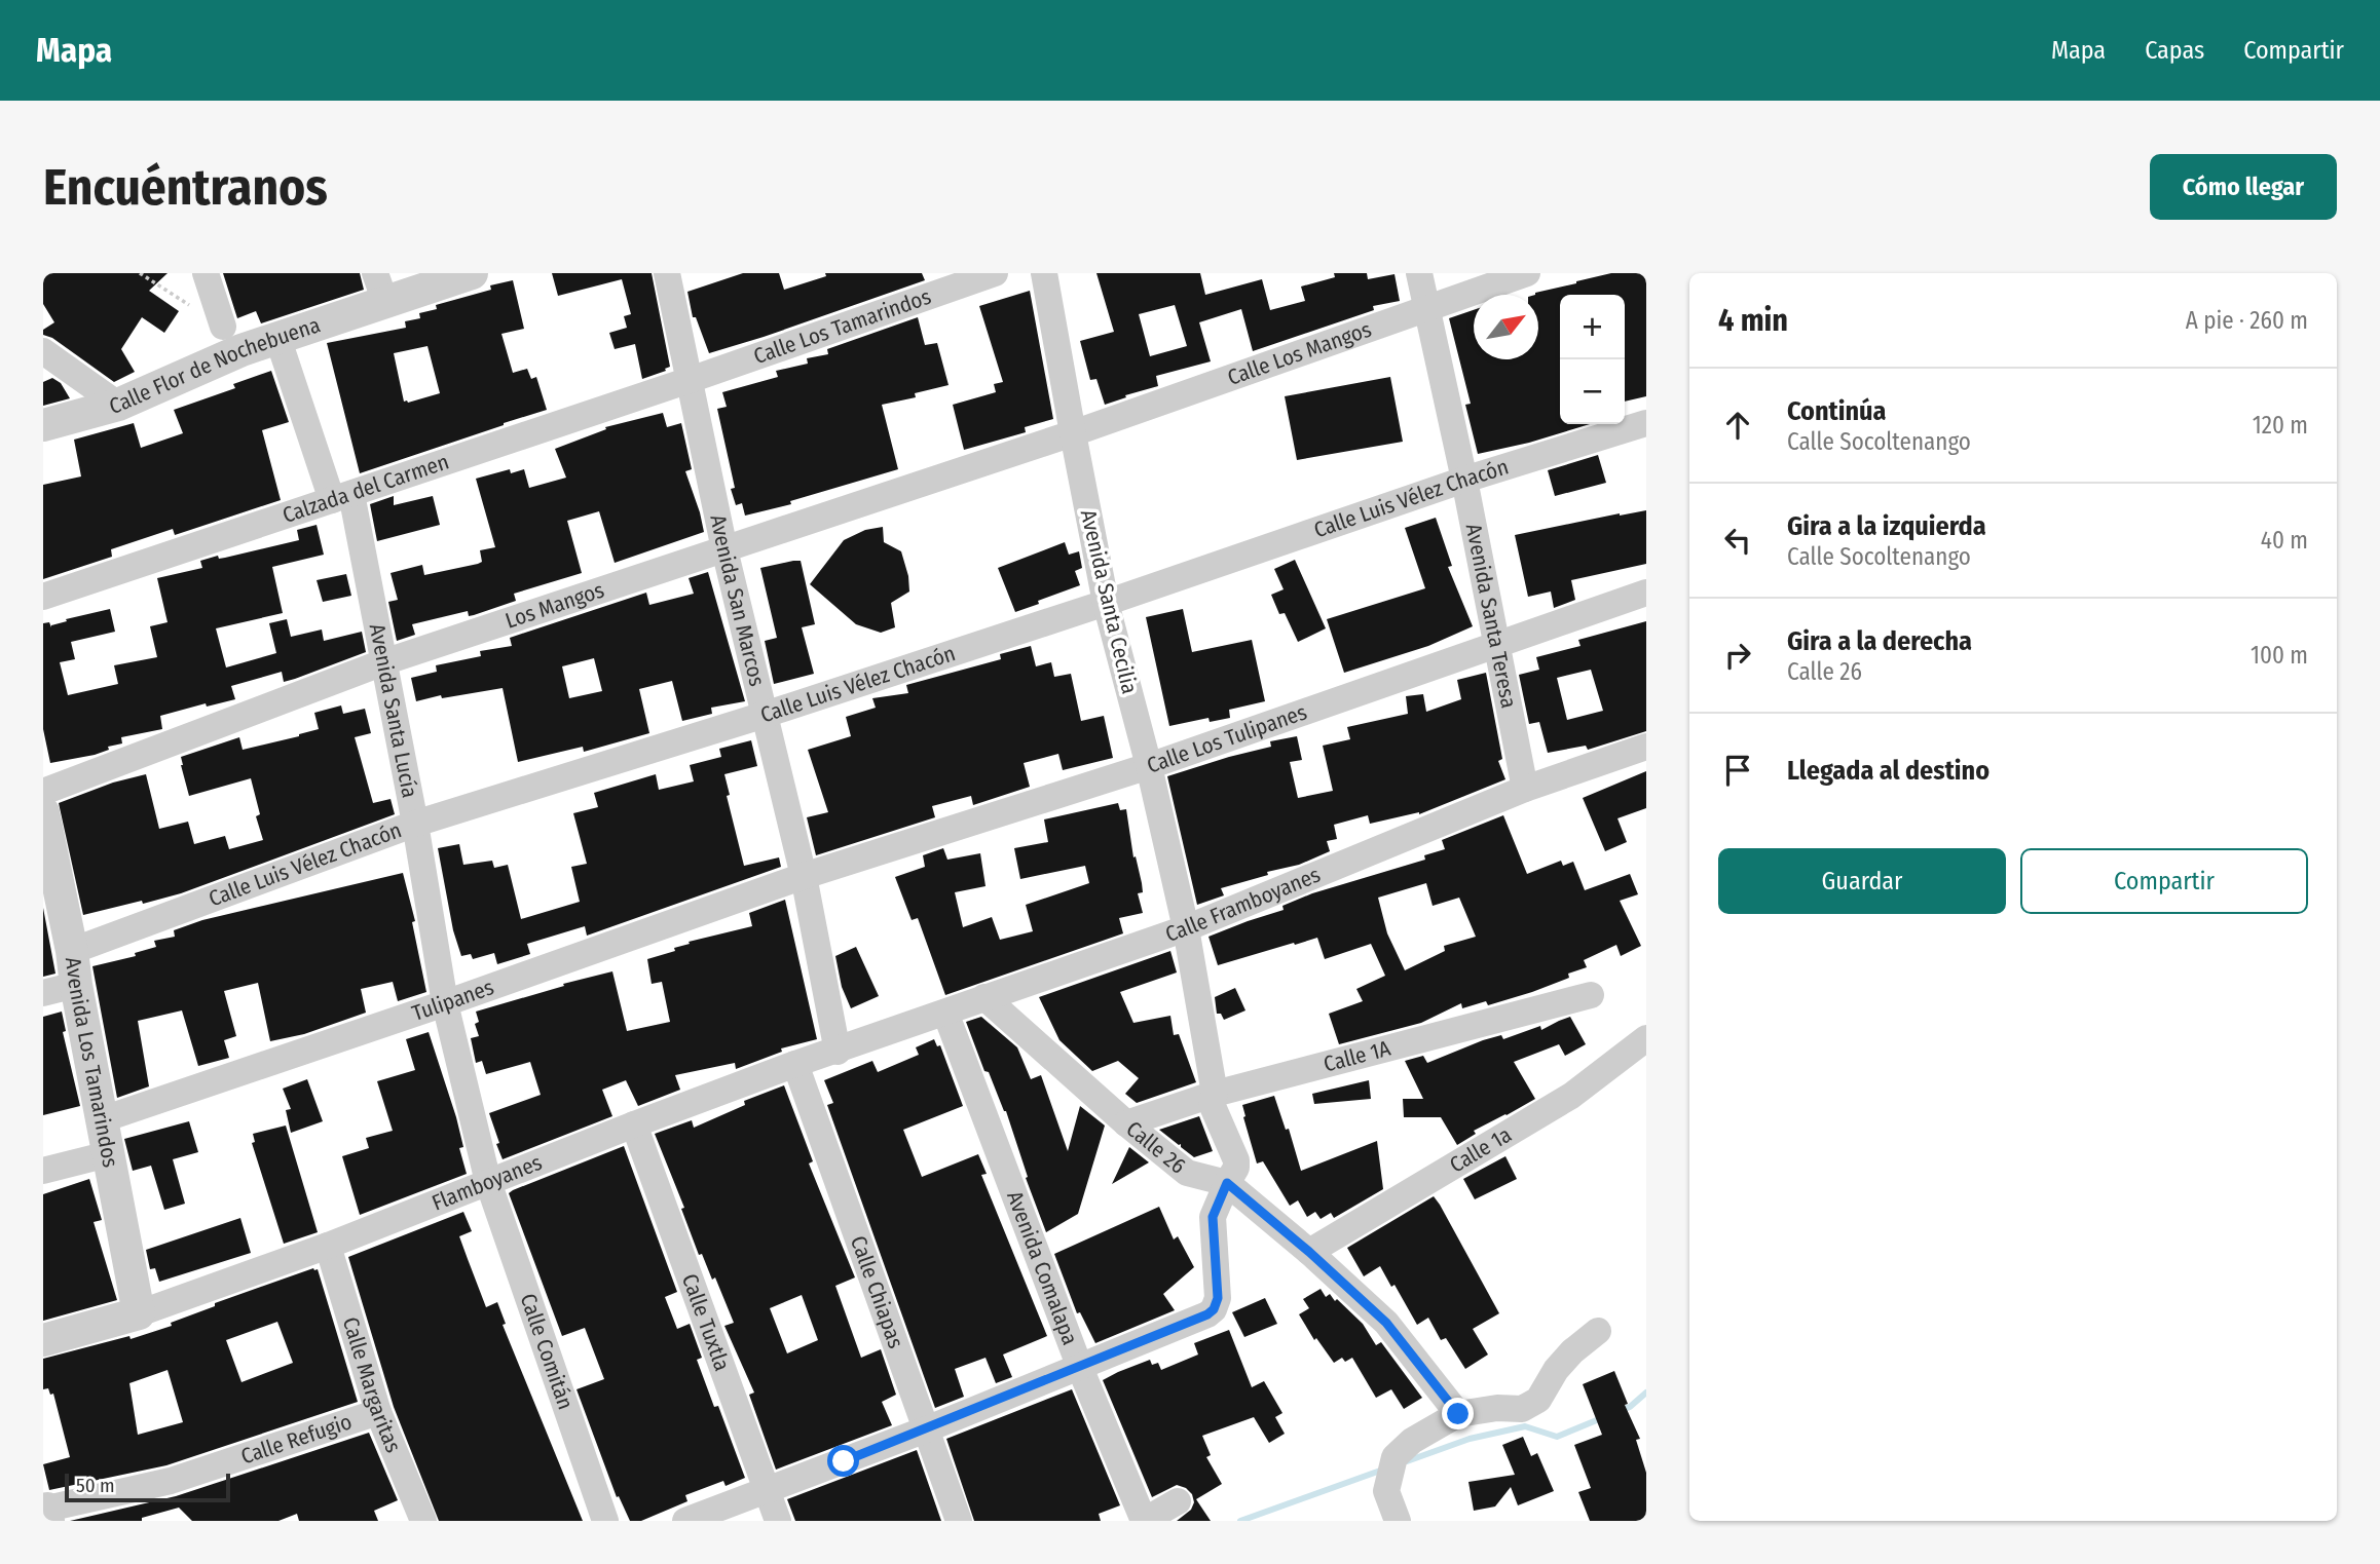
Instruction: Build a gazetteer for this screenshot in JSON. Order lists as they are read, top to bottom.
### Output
{
  "streets": {
    "street": [
      "Calle Los Tamarindos",
      "Calle Los Mangos",
      "Calle Flor de Nochebuena",
      "Calzada del Carmen",
      "Calle Luis Vélez Chacón",
      "Avenida San Marcos",
      "Avenida Santa Cecilia",
      "Los Mangos",
      "Avenida Santa Teresa",
      "Avenida Santa Lucía",
      "Calle Los Tulipanes",
      "Calle Framboyanes",
      "Tulipanes",
      "Calle 1A",
      "Avenida Los Tamarindos",
      "Calle 26",
      "Calle 1a",
      "Flamboyanes",
      "Avenida Comalapa",
      "Calle Chiapas",
      "Calle Tuxtla",
      "Calle Comitán",
      "Calle Margaritas",
      "Calle Refugio"
    ]
  },
  "crossings": [
    ["Calle Los Tamarindos", "Calzada del Carmen"],
    ["Calle Los Tamarindos", "Avenida San Marcos"],
    ["Calle Los Mangos", "Avenida Santa Cecilia"],
    ["Calle Los Mangos", "Los Mangos"],
    ["Calle Los Mangos", "Avenida Santa Teresa"],
    ["Calle Flor de Nochebuena", "Avenida Santa Lucía"],
    ["Calzada del Carmen", "Avenida San Marcos"],
    ["Calzada del Carmen", "Avenida Santa Lucía"],
    ["Calle Luis Vélez Chacón", "Avenida San Marcos"],
    ["Calle Luis Vélez Chacón", "Avenida Santa Cecilia"],
    ["Calle Luis Vélez Chacón", "Avenida Santa Teresa"],
    ["Calle Luis Vélez Chacón", "Avenida Santa Lucía"],
    ["Calle Luis Vélez Chacón", "Avenida Los Tamarindos"],
    ["Avenida San Marcos", "Los Mangos"],
    ["Avenida San Marcos", "Calle Los Tulipanes"],
    ["Avenida San Marcos", "Calle Framboyanes"],
    ["Avenida San Marcos", "Tulipanes"],
    ["Avenida San Marcos", "Flamboyanes"],
    ["Avenida Santa Cecilia", "Los Mangos"],
    ["Avenida Santa Cecilia", "Calle Los Tulipanes"],
    ["Avenida Santa Cecilia", "Calle Framboyanes"],
    ["Avenida Santa Cecilia", "Calle 1A"],
    ["Avenida Santa Cecilia", "Calle 26"],
    ["Avenida Santa Cecilia", "Avenida Comalapa"],
    ["Los Mangos", "Avenida Santa Lucía"],
    ["Avenida Santa Teresa", "Calle Los Tulipanes"],
    ["Avenida Santa Teresa", "Calle Framboyanes"],
    ["Avenida Santa Lucía", "Tulipanes"],
    ["Avenida Santa Lucía", "Flamboyanes"],
    ["Avenida Santa Lucía", "Calle Comitán"],
    ["Calle Los Tulipanes", "Tulipanes"],
    ["Calle Framboyanes", "Calle 26"],
    ["Calle Framboyanes", "Flamboyanes"],
    ["Calle Framboyanes", "Avenida Comalapa"],
    ["Tulipanes", "Avenida Los Tamarindos"],
    ["Calle 1A", "Calle 26"],
    ["Avenida Los Tamarindos", "Flamboyanes"],
    ["Calle 26", "Calle 1a"],
    ["Flamboyanes", "Calle Chiapas"],
    ["Flamboyanes", "Calle Tuxtla"],
    ["Flamboyanes", "Calle Comitán"],
    ["Flamboyanes", "Calle Margaritas"],
    ["Calle Margaritas", "Calle Refugio"]
  ],
  "scale_bar": "50 m",
  "north": "top right",
  "page": {
    "header": "Mapa",
    "nav": ["Mapa", "Capas", "Compartir"],
    "buttons": [
      "Cómo llegar",
      ["Guardar", "Compartir"]
    ],
    "title": "Encuéntranos",
    "heading": ["4 min", "A pie · 260 m"],
    "map_buttons": ["+", "−"],
    "list": [
      ["Continúa", "Calle Socoltenango", "120 m"],
      ["Gira a la izquierda", "Calle Socoltenango", "40 m"],
      ["Gira a la derecha", "Calle 26", "100 m"],
      "Llegada al destino"
    ],
    "scale": "50 m"
  }
}
